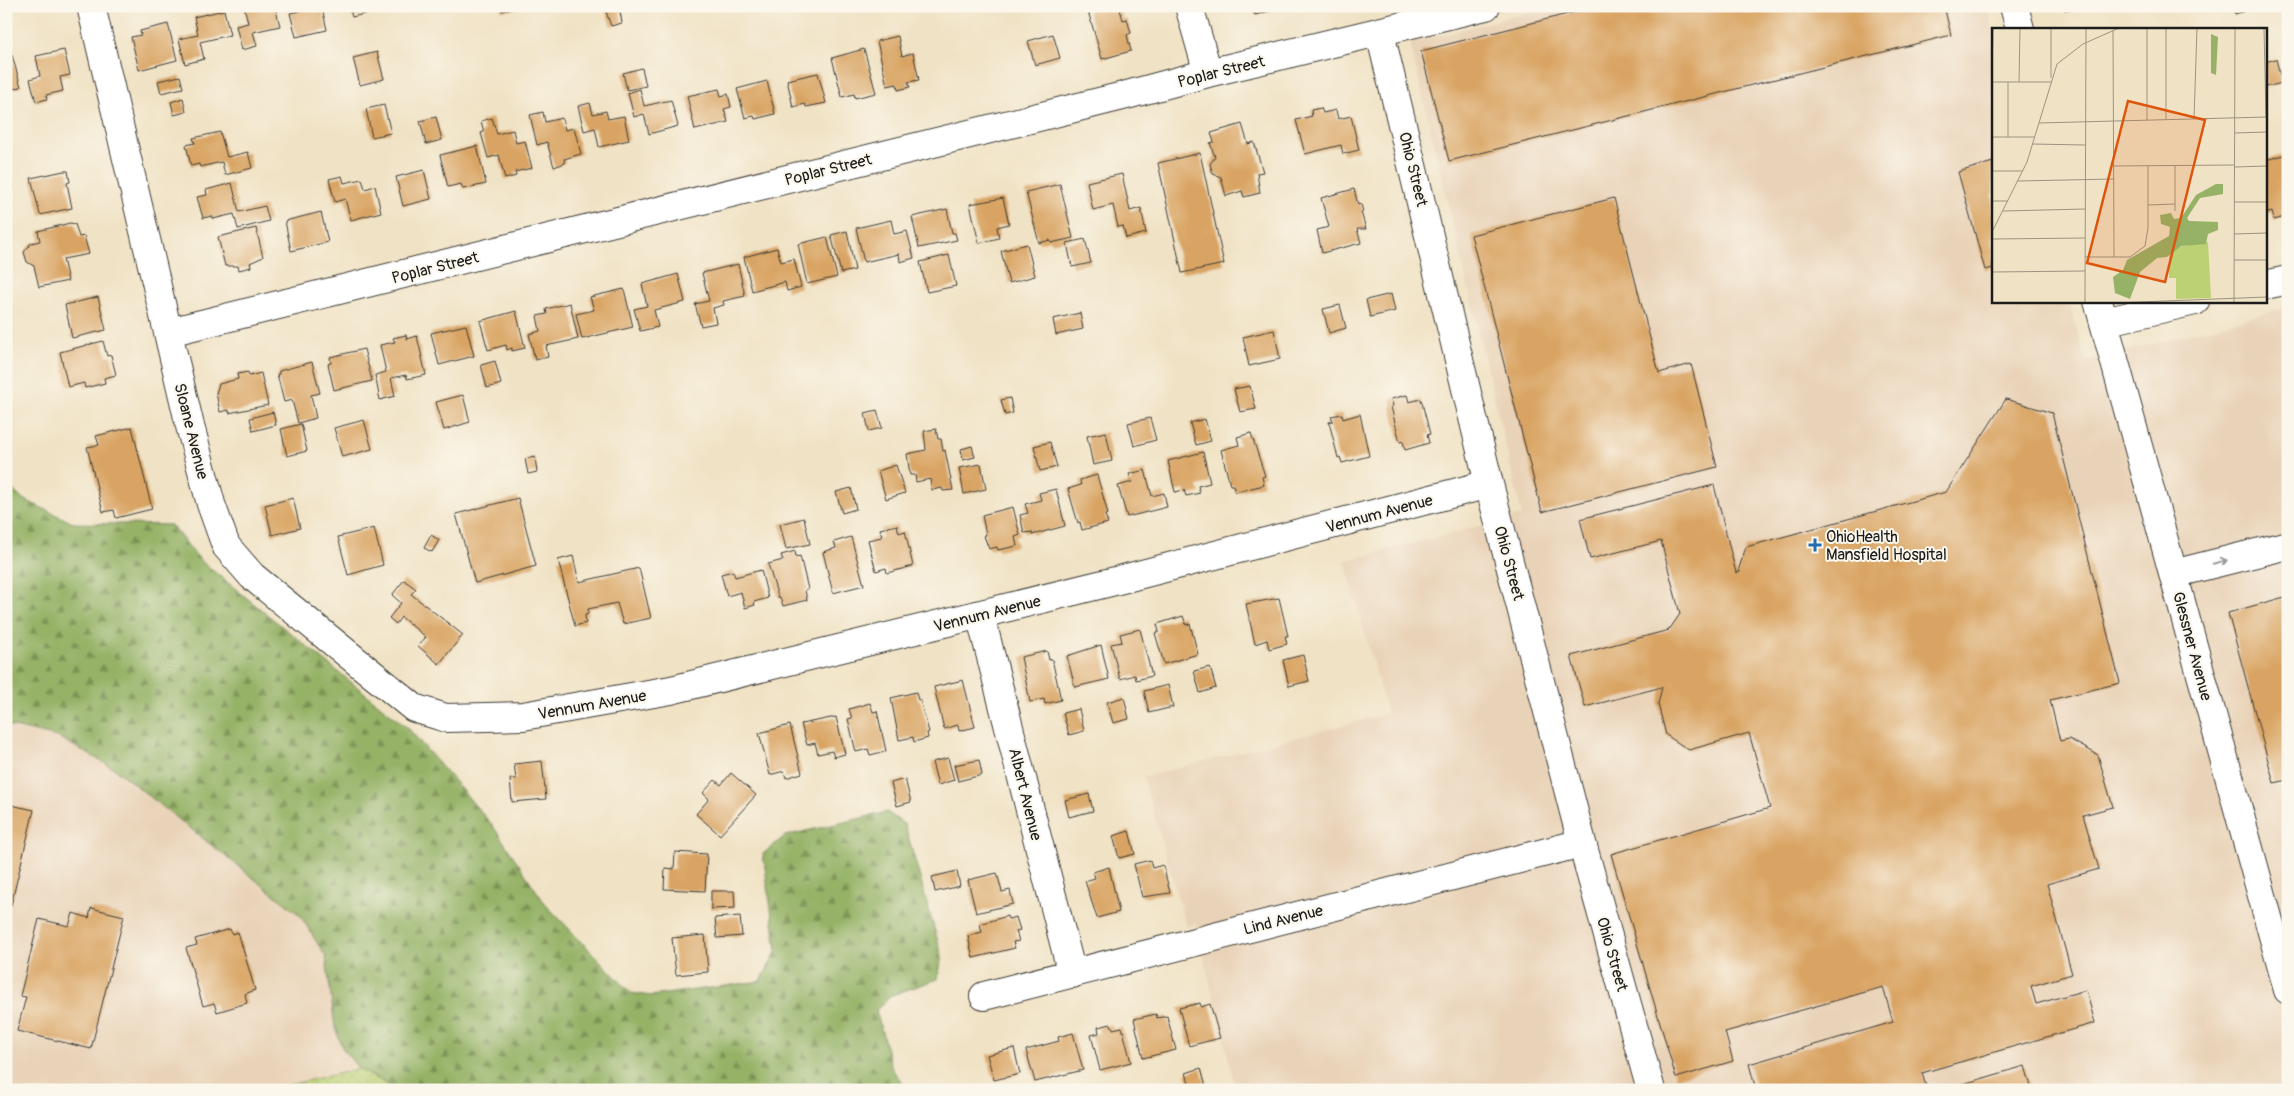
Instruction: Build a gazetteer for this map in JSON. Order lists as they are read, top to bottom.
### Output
{
  "streets": {
    "street": [
      "Poplar Street",
      "Ohio Street",
      "Sloane Avenue",
      "Vennum Avenue",
      "Glessner Avenue",
      "Albert Avenue",
      "Lind Avenue"
    ]
  },
  "crossings": [
    ["Poplar Street", "Ohio Street"],
    ["Poplar Street", "Sloane Avenue"],
    ["Ohio Street", "Vennum Avenue"],
    ["Ohio Street", "Lind Avenue"],
    ["Sloane Avenue", "Vennum Avenue"],
    ["Vennum Avenue", "Albert Avenue"],
    ["Albert Avenue", "Lind Avenue"]
  ],
  "places": {
    "health": ["OhioHealth Mansfield Hospital"]
  }
}
